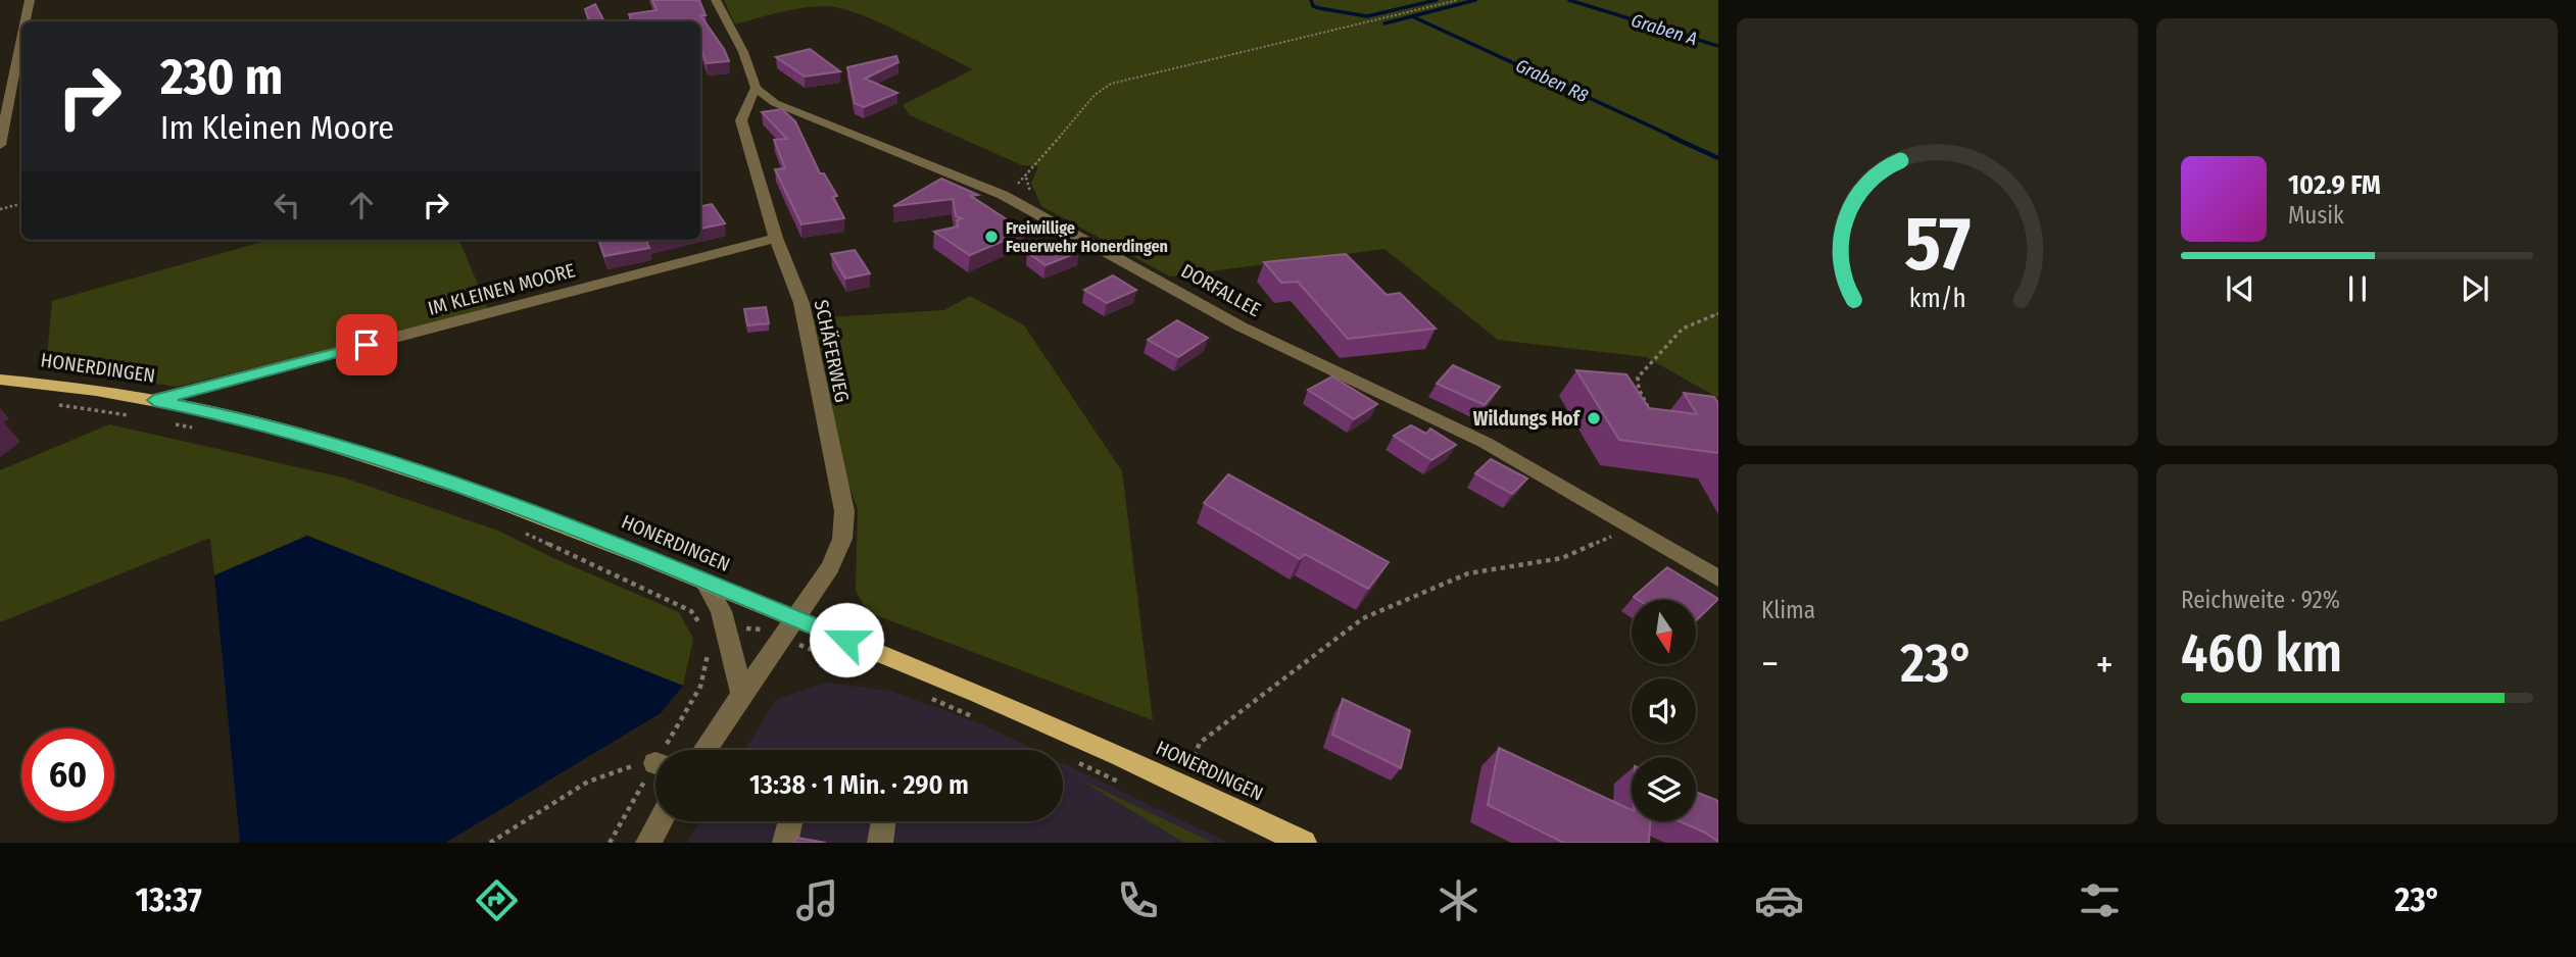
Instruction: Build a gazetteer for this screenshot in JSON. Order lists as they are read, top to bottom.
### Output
{
  "streets": {
    "main road": ["HONERDINGEN"],
    "street": ["IM KLEINEN MOORE", "DORFALLEE", "SCHÄFERWEG"]
  },
  "crossings": [
    ["IM KLEINEN MOORE", "SCHÄFERWEG"],
    ["IM KLEINEN MOORE", "HONERDINGEN"],
    ["DORFALLEE", "SCHÄFERWEG"],
    ["SCHÄFERWEG", "HONERDINGEN"]
  ],
  "water": ["Graben A", "Graben R8"],
  "places": ["Freiwillige Feuerwehr Honerdingen", "Wildungs Hof"],
  "north": "bottom",
  "page": {
    "turn": ["230 m", "Im Kleinen Moore"],
    "song": ["102.9 FM", "Musik"],
    "tile": [
      "Klima",
      ["Reichweite · 92%", "460 km"]
    ],
    "heat": ["−", "23°", "+"],
    "limit": "60",
    "trip": "13:38 · 1 Min. · 290 m",
    "tabs": ["13:37", "23°"],
    "gauge": ["57", "km/h"]
  }
}
